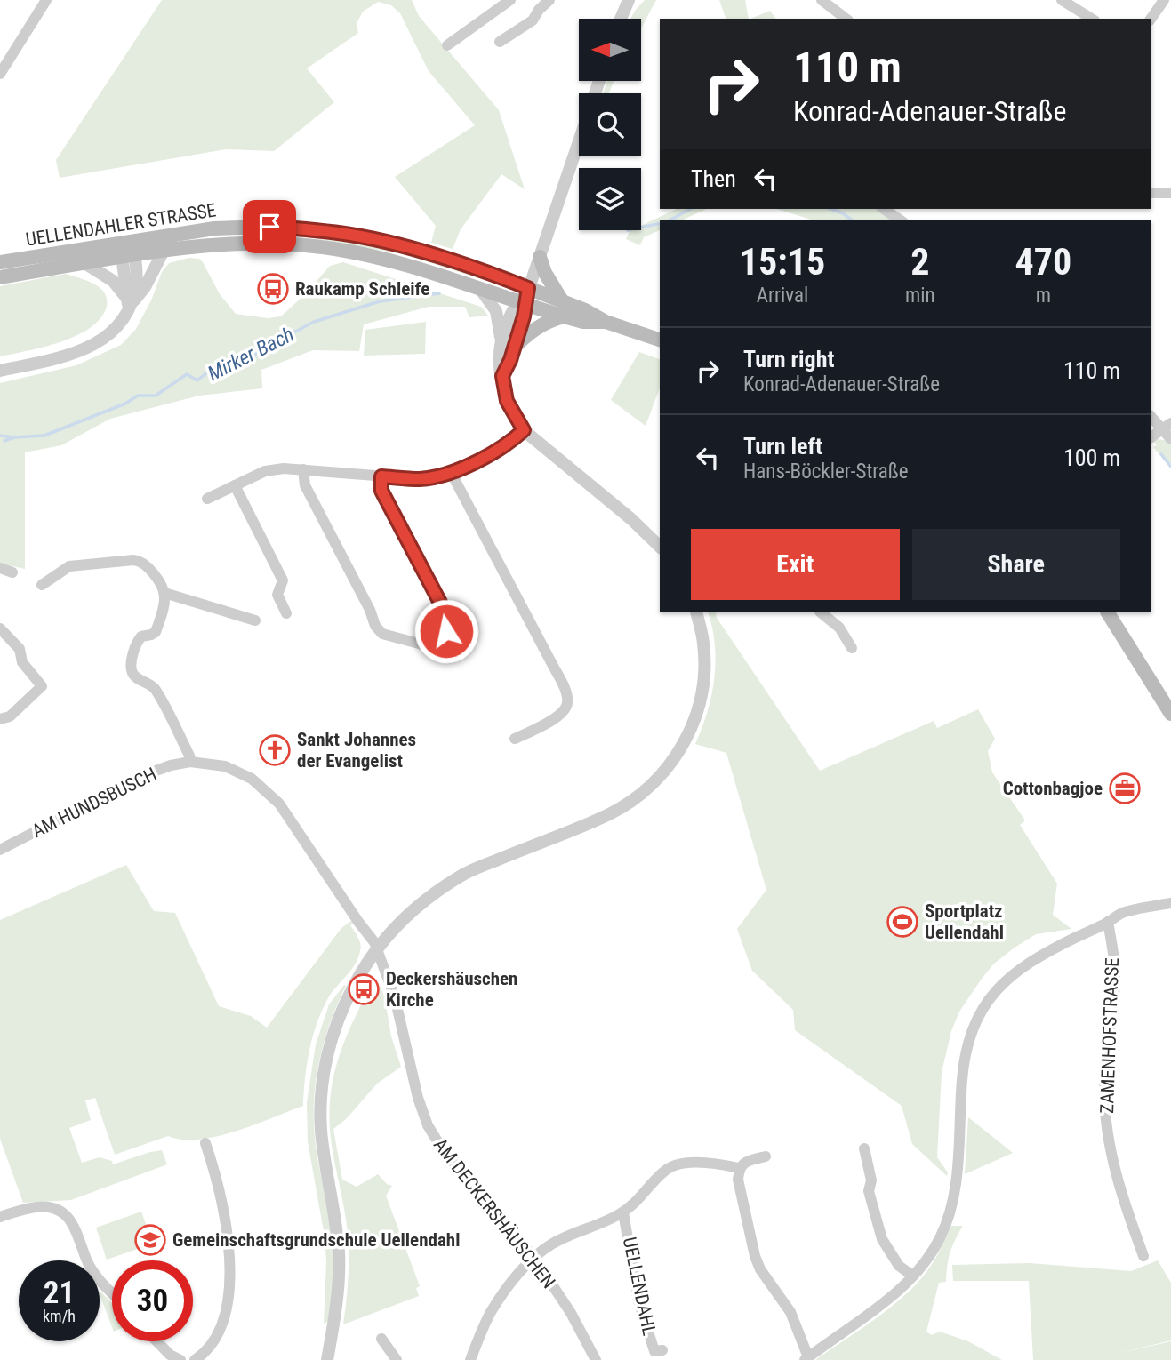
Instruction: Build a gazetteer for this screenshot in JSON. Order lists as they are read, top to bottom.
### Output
{
  "streets": {
    "main road": ["UELLENDAHLER STRASSE"],
    "street": [
      "AM HUNDSBUSCH",
      "ZAMENHOFSTRASSE",
      "AM DECKERSHÄUSCHEN",
      "UELLENDAHL"
    ]
  },
  "crossings": [
    ["AM HUNDSBUSCH", "AM DECKERSHÄUSCHEN"],
    ["AM DECKERSHÄUSCHEN", "UELLENDAHL"]
  ],
  "water": ["Mirker Bach"],
  "places": {
    "bus stop": ["Raukamp Schleife", "Deckershäuschen Kirche"],
    "church": ["Sankt Johannes der Evangelist"],
    "office": ["Cottonbagjoe"],
    "sports": ["Sportplatz Uellendahl"],
    "school or university": ["Gemeinschaftsgrundschule Uellendahl"]
  },
  "north": "left",
  "page": {
    "turn": ["110 m", "Konrad-Adenauer-Straße"],
    "then": "Then",
    "eta": [
      "15:15",
      "Arrival",
      "2",
      "min",
      "470",
      "m"
    ],
    "list": [
      {
        "name": "Turn right",
        "note": "Konrad-Adenauer-Straße",
        "value": "110 m"
      },
      {
        "name": "Turn left",
        "note": "Hans-Böckler-Straße",
        "value": "100 m"
      }
    ],
    "buttons": ["Exit", "Share"],
    "speed": "21 km/h",
    "limit": "30"
  }
}
